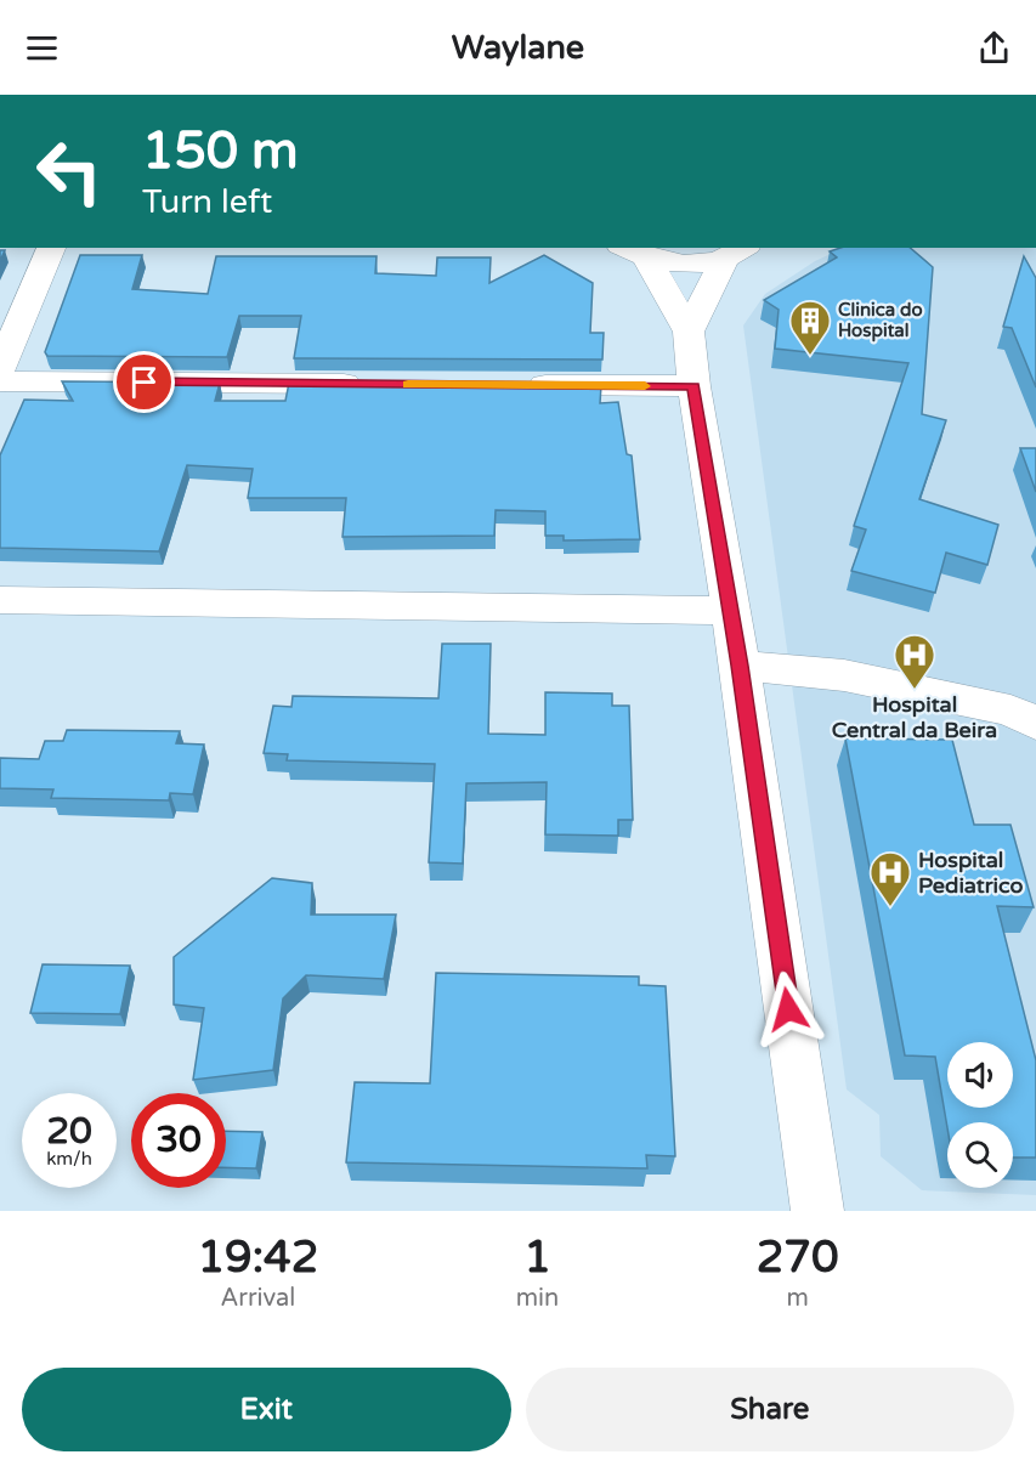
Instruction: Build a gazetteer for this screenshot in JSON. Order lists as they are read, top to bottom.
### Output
{
  "places": {
    "building": ["Clinica do Hospital"],
    "hospital": ["Hospital Central da Beira", "Hospital Pediatrico"]
  },
  "page": {
    "header": "Waylane",
    "turn": ["150 m", "Turn left"],
    "speed": "20 km/h",
    "limit": "30",
    "eta": [
      "19:42",
      "Arrival",
      "1",
      "min",
      "270",
      "m"
    ],
    "buttons": ["Exit", "Share"]
  }
}
